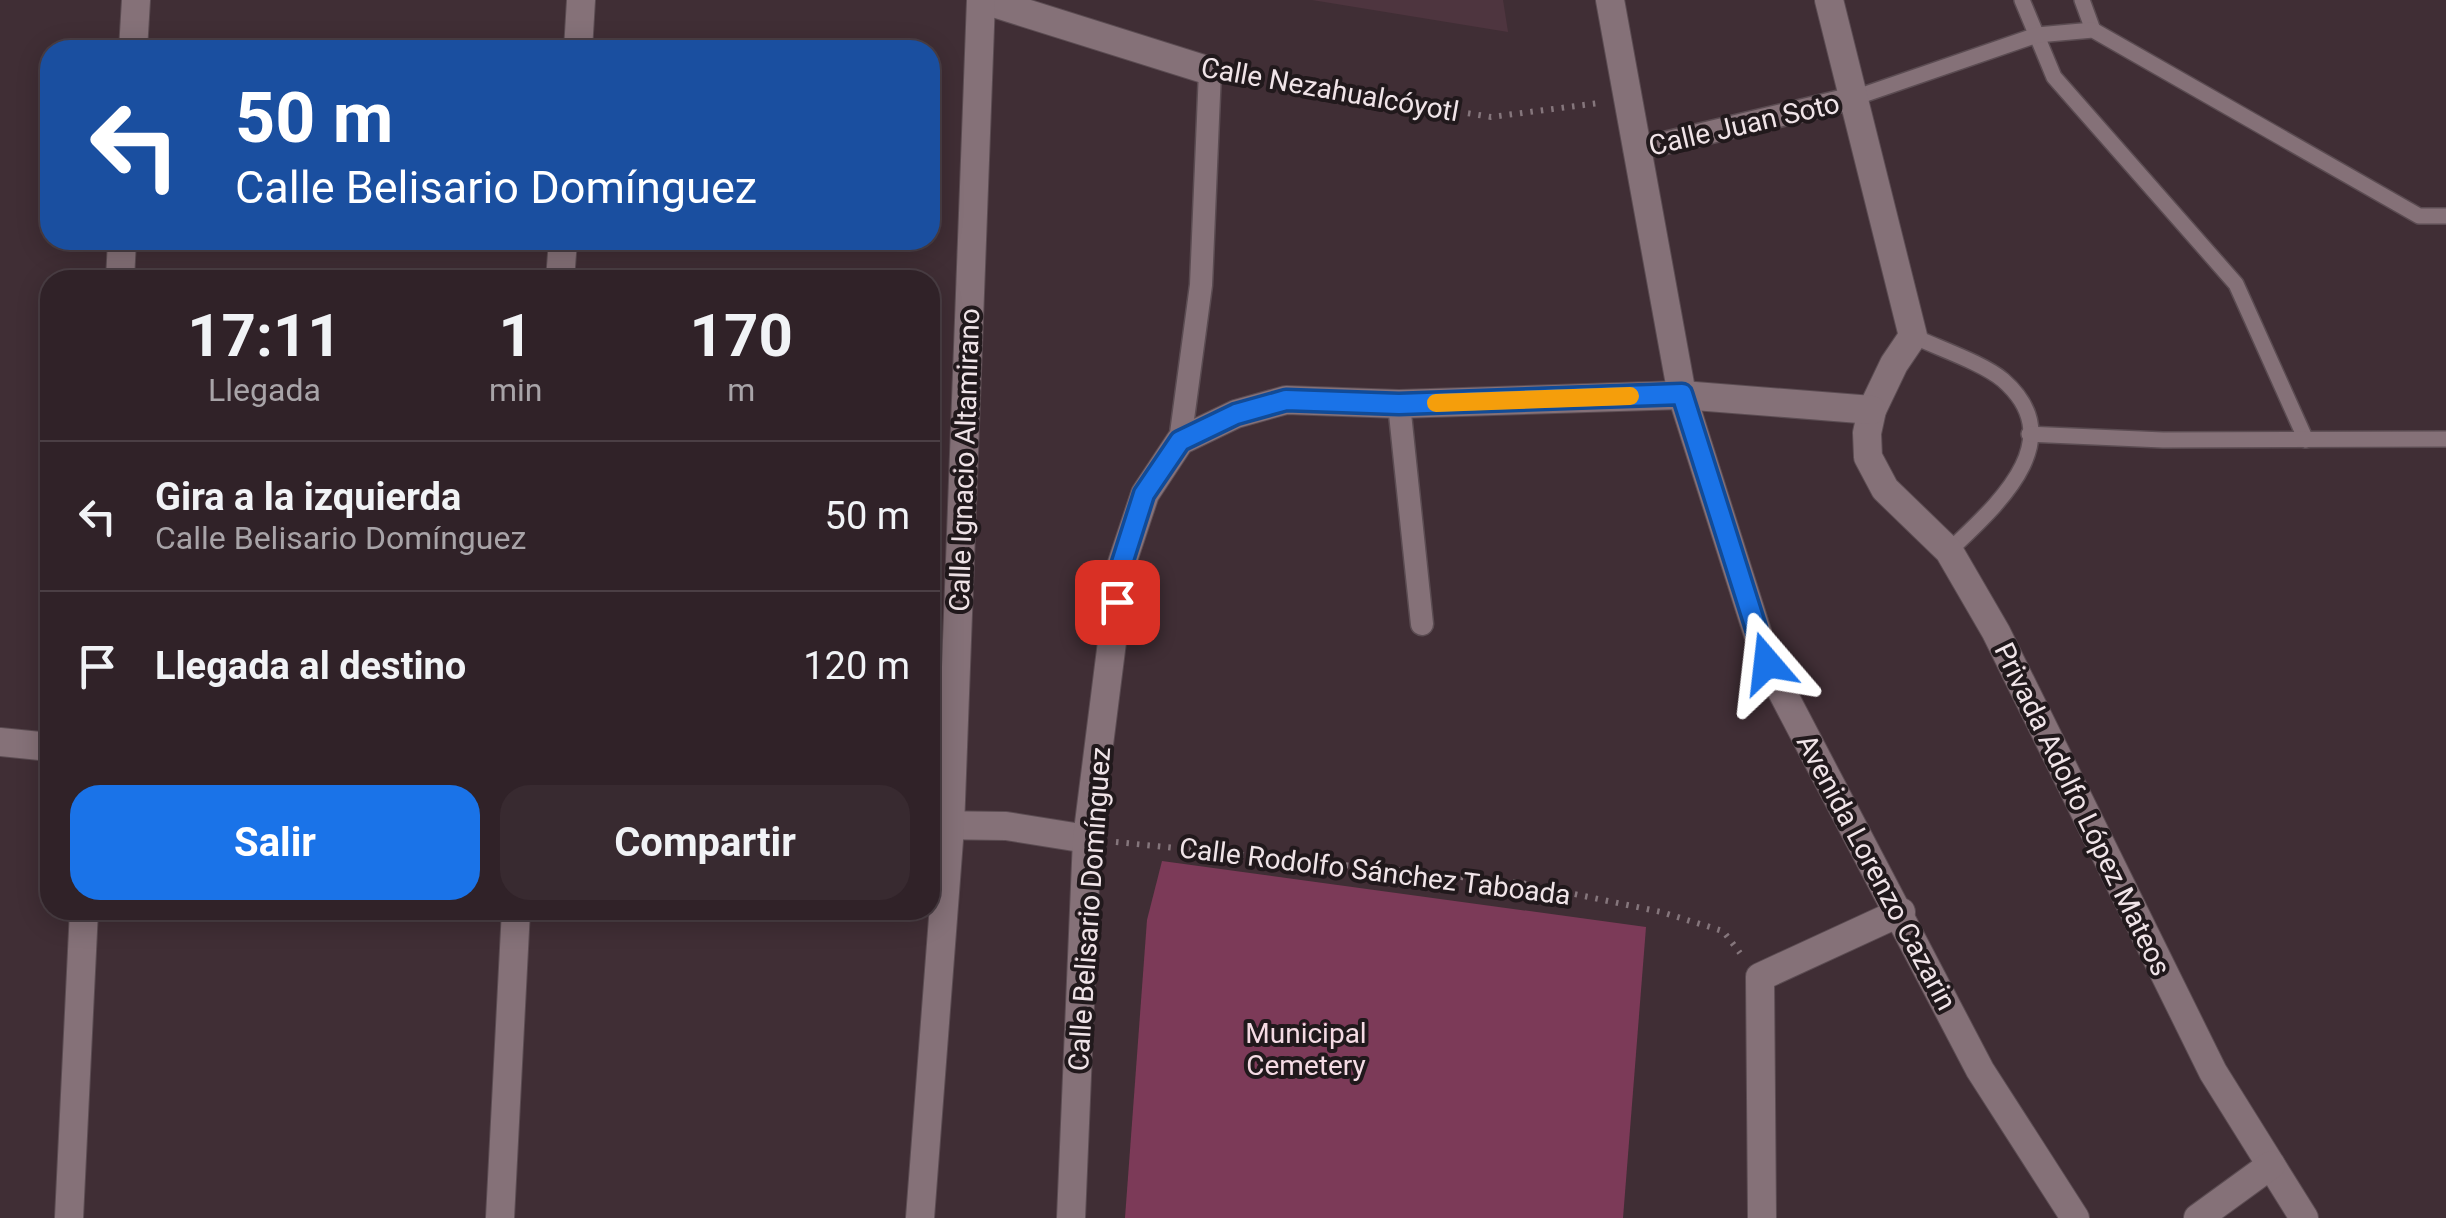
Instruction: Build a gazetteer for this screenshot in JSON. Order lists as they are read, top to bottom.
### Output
{
  "streets": {
    "street": [
      "Calle Nezahualcóyotl",
      "Calle Juan Soto",
      "Calle Ignacio Altamirano",
      "Privada Adolfo López Mateos",
      "Avenida Lorenzo Cazarin",
      "Calle Belisario Domínguez"
    ],
    "path": ["Calle Rodolfo Sánchez Taboada"]
  },
  "crossings": [
    ["Calle Nezahualcóyotl", "Calle Juan Soto"],
    ["Calle Nezahualcóyotl", "Calle Ignacio Altamirano"],
    ["Calle Juan Soto", "Avenida Lorenzo Cazarin"],
    ["Calle Rodolfo Sánchez Taboada", "Calle Belisario Domínguez"]
  ],
  "parks": ["Municipal Cemetery"],
  "page": {
    "turn": ["50 m", "Calle Belisario Domínguez"],
    "eta": [
      "17:11",
      "Llegada",
      "1",
      "min",
      "170",
      "m"
    ],
    "list": [
      {
        "name": "Gira a la izquierda",
        "note": "Calle Belisario Domínguez",
        "value": "50 m"
      },
      {
        "name": "Llegada al destino",
        "value": "120 m"
      }
    ],
    "buttons": ["Salir", "Compartir"]
  }
}
